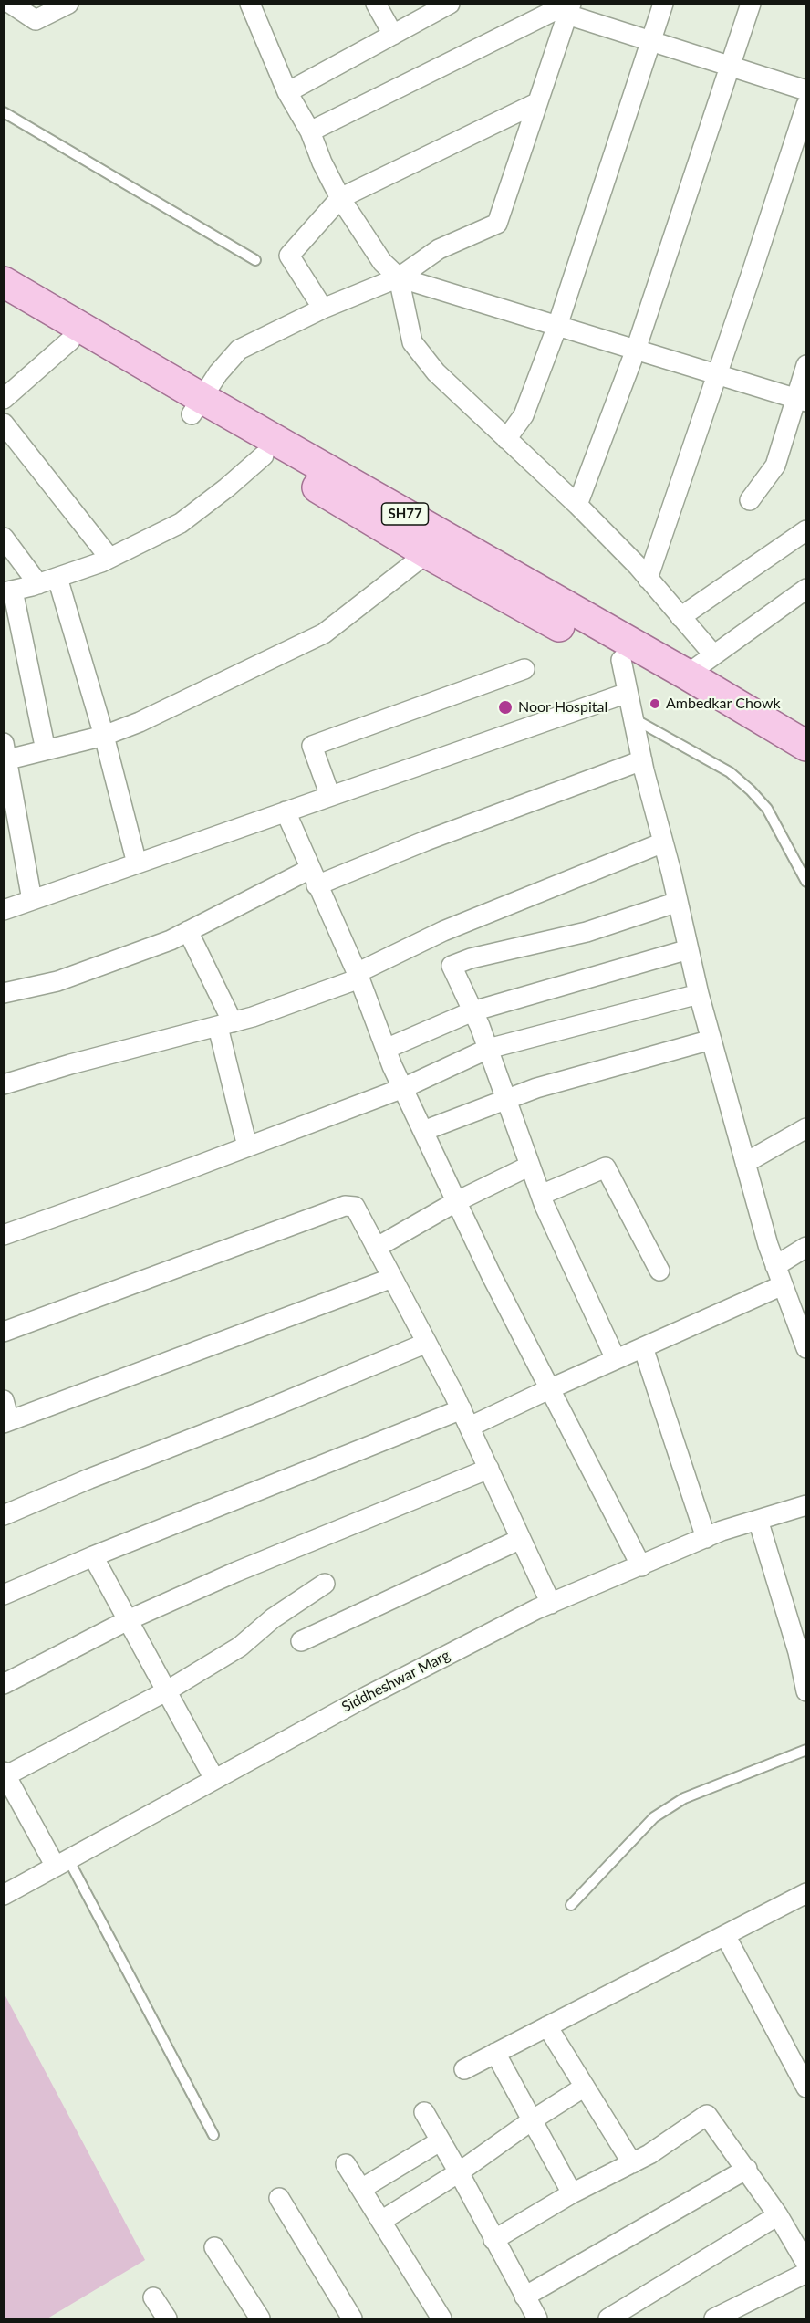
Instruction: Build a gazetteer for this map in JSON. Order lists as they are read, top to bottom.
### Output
{
  "streets": {
    "main road": ["SH77"],
    "street": ["Siddheshwar Marg"]
  },
  "places": ["Ambedkar Chowk", "Noor Hospital"]
}
